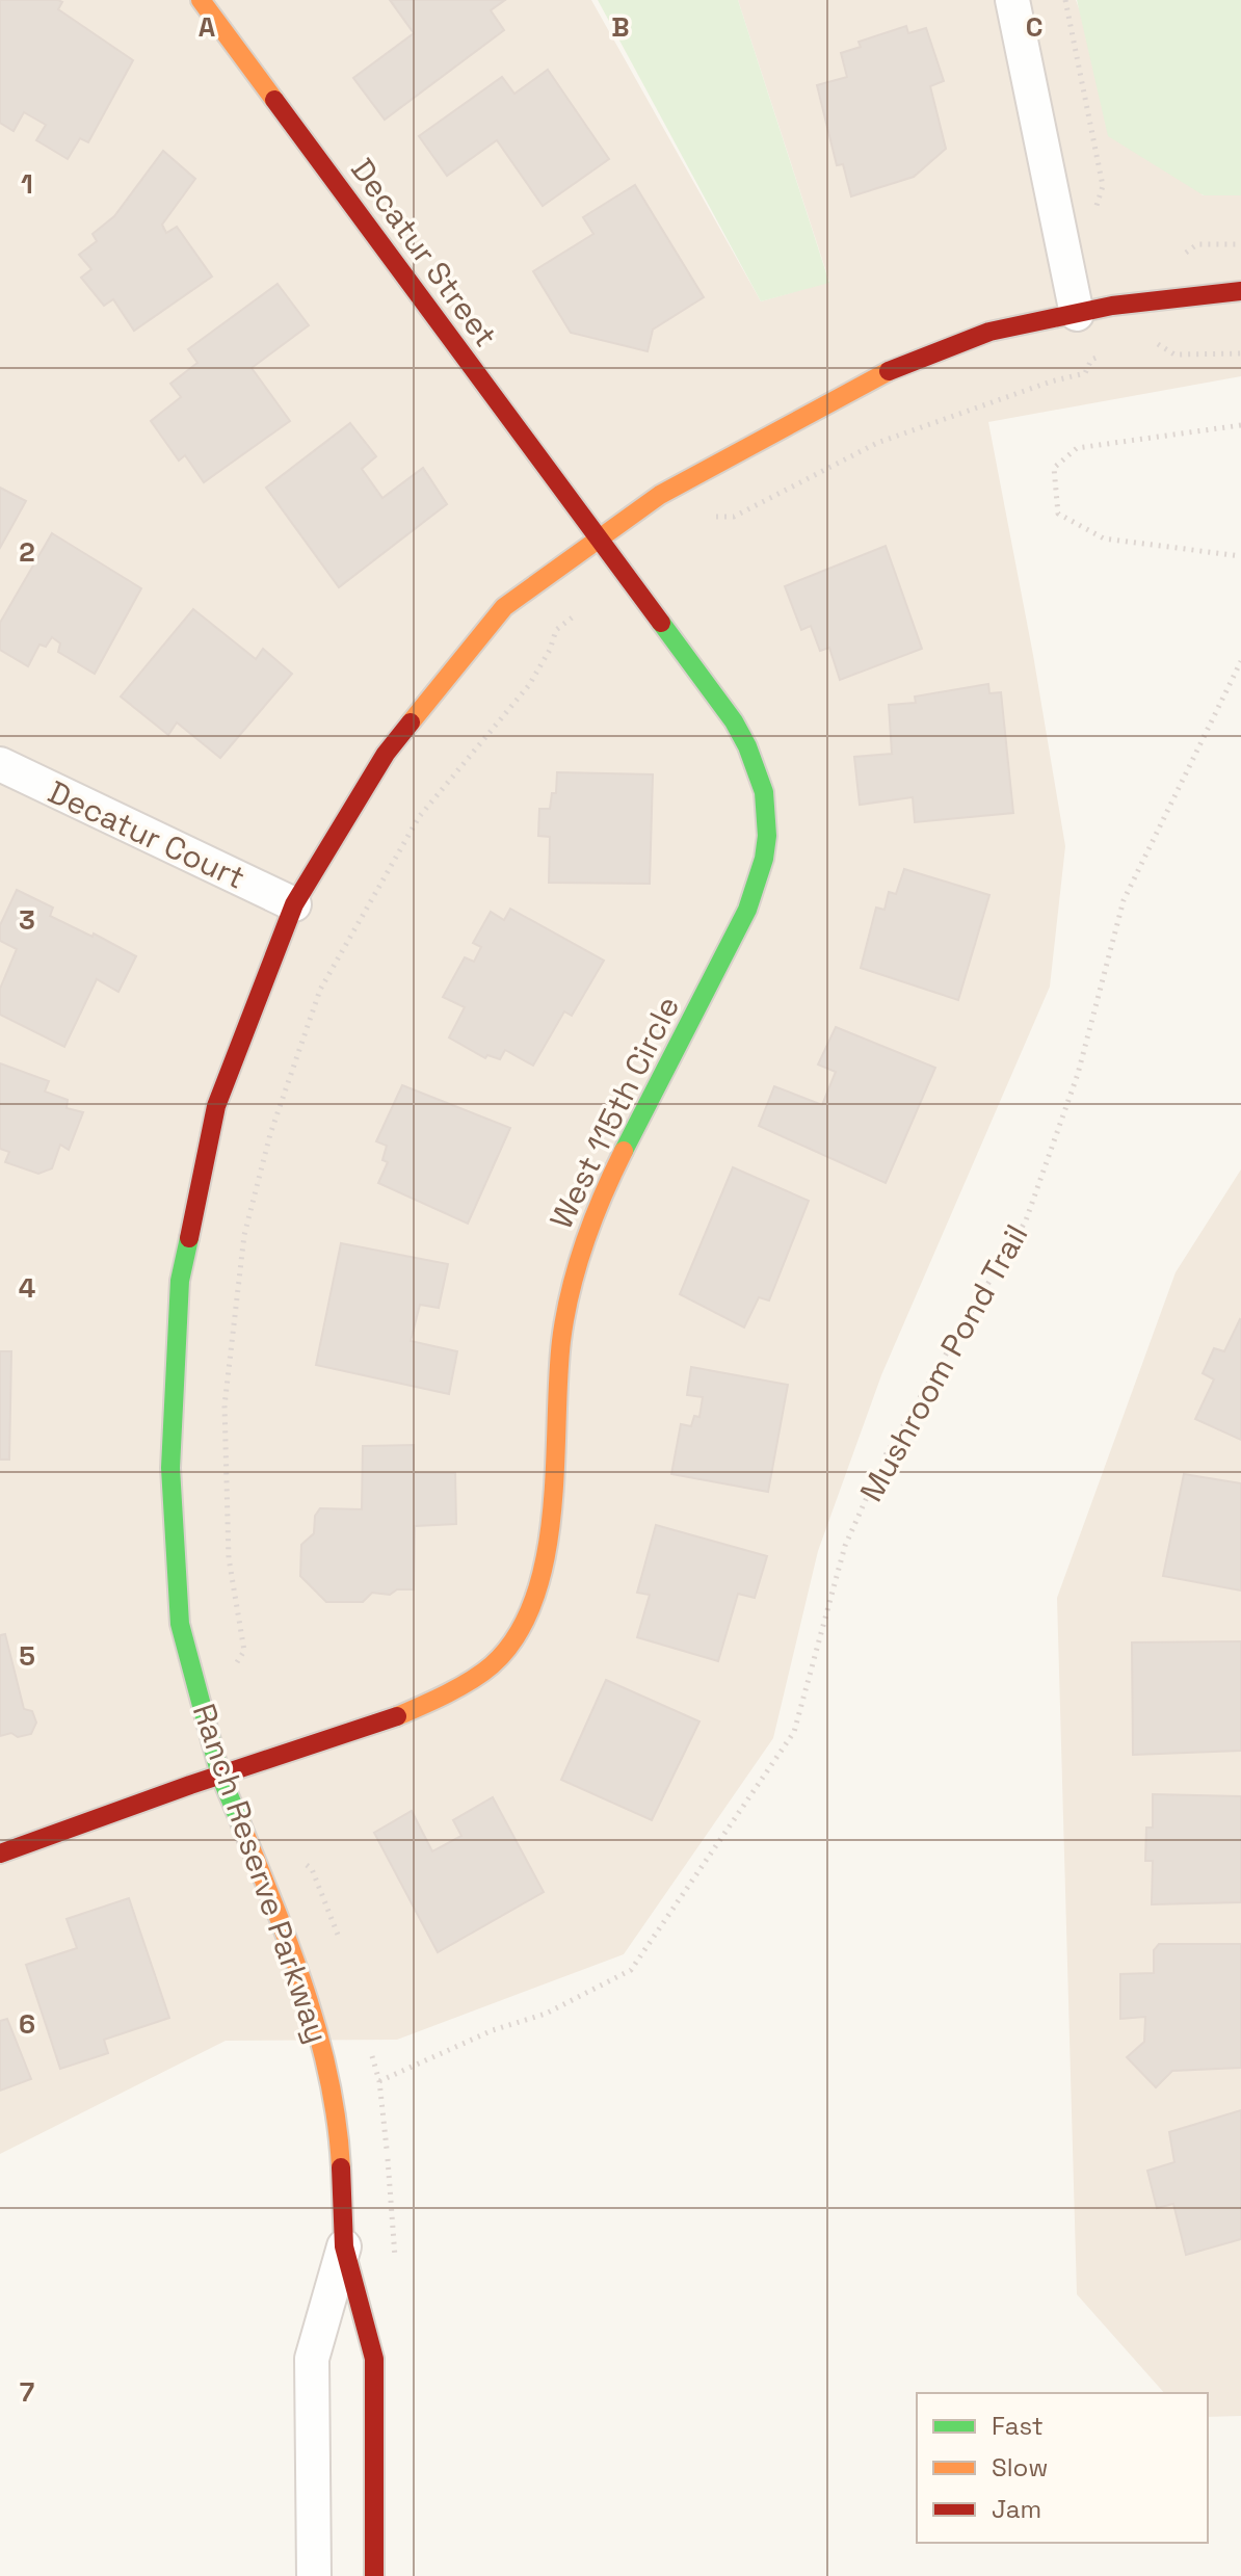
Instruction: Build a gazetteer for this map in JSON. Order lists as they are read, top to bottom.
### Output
{
  "streets": {
    "street": [
      "Decatur Street",
      "Decatur Court",
      "West 115th Circle",
      "Ranch Reserve Parkway"
    ],
    "path": ["Mushroom Pond Trail"]
  },
  "crossings": [
    ["Decatur Street", "West 115th Circle"],
    ["Decatur Street", "Ranch Reserve Parkway"],
    ["Decatur Court", "Ranch Reserve Parkway"],
    ["West 115th Circle", "Ranch Reserve Parkway"]
  ],
  "legend": ["Fast", "Slow", "Jam"],
  "grid": {
    "columns": ["A", "B", "C"],
    "rows": [
      "1",
      "2",
      "3",
      "4",
      "5",
      "6",
      "7"
    ]
  }
}
